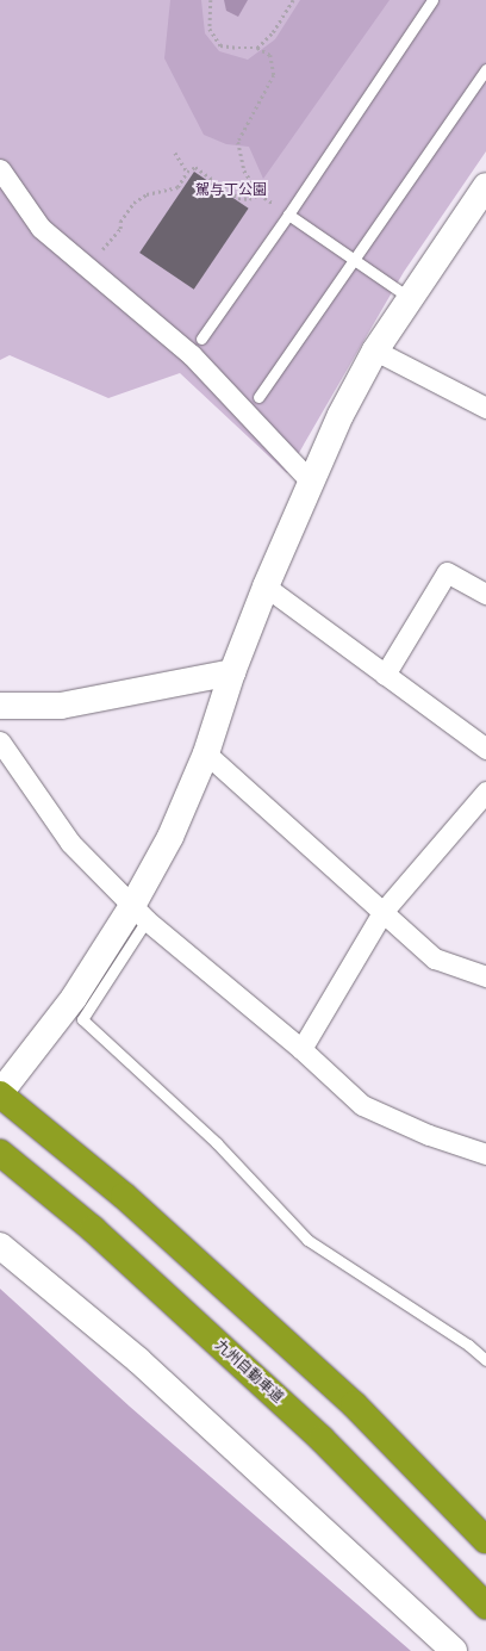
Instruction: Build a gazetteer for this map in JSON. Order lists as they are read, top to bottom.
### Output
{
  "streets": {
    "highway": ["九州自動車道"]
  },
  "parks": ["駕与丁公園"]
}
